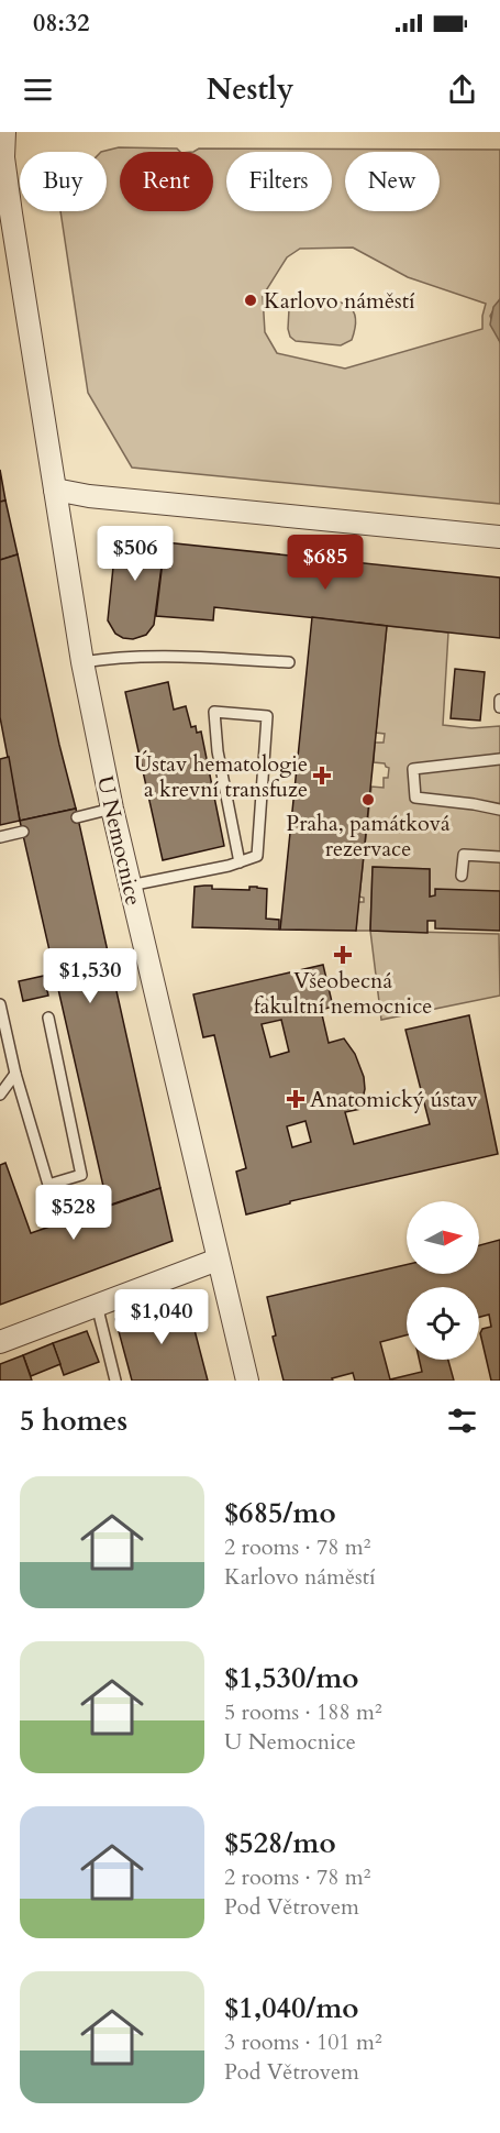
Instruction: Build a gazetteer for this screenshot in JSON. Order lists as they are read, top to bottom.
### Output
{
  "streets": {
    "street": ["U Nemocnice"]
  },
  "places": {
    "other": ["Karlovo náměstí", "Praha, památková rezervace"],
    "health": ["Ústav hematologie a krevní transfuze", "Všeobecná fakultní nemocnice", "Anatomický ústav"]
  },
  "north": "right",
  "page": {
    "status": "08:32",
    "header": "Nestly",
    "chip": [
      "Buy",
      "Rent",
      "Filters",
      "New"
    ],
    "price": [
      "$506",
      "$685",
      "$1,530",
      "$528",
      "$1,040"
    ],
    "heading": "5 homes",
    "list": [
      {
        "name": "$685/mo",
        "note": "2 rooms · 78 m² · Karlovo náměstí"
      },
      {
        "name": "$1,530/mo",
        "note": "5 rooms · 188 m² · U Nemocnice"
      },
      {
        "name": "$528/mo",
        "note": "2 rooms · 78 m² · Pod Větrovem"
      },
      {
        "name": "$1,040/mo",
        "note": "3 rooms · 101 m² · Pod Větrovem"
      }
    ]
  }
}
